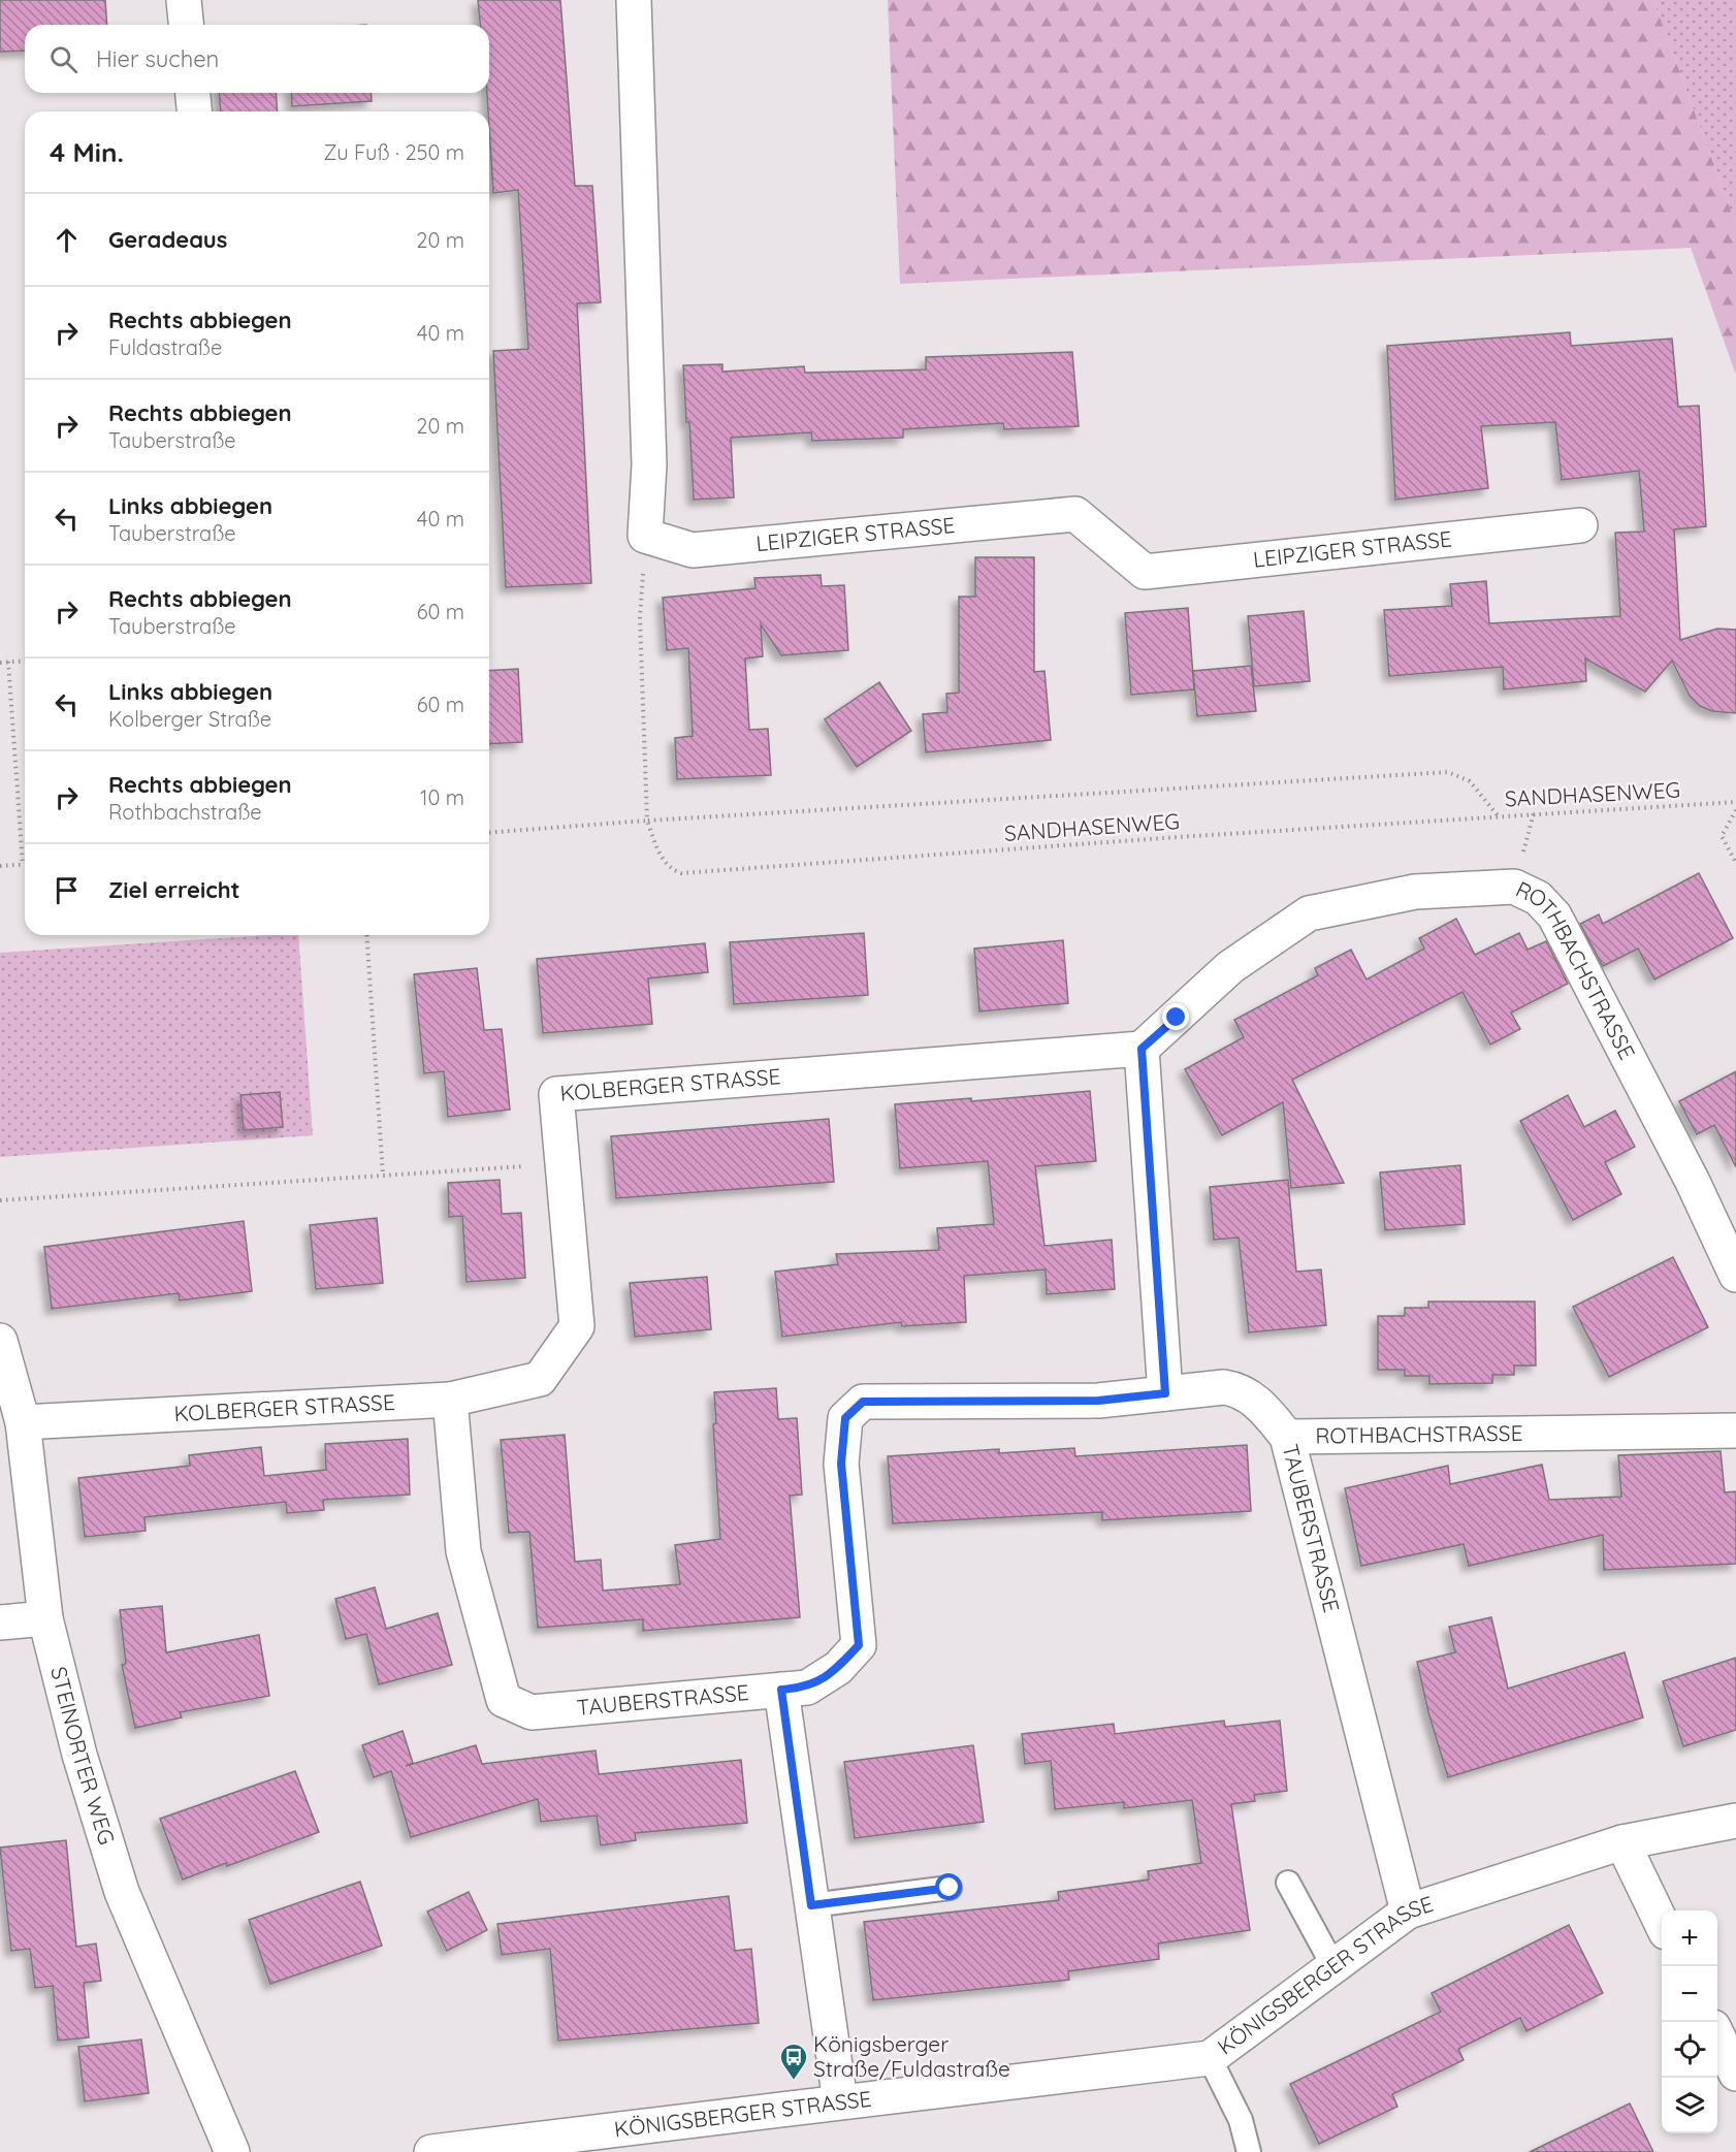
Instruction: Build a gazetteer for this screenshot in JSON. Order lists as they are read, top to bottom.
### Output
{
  "streets": {
    "street": [
      "LEIPZIGER STRASSE",
      "ROTHBACHSTRASSE",
      "KOLBERGER STRASSE",
      "TAUBERSTRASSE",
      "STEINORTER WEG",
      "KÖNIGSBERGER STRASSE"
    ],
    "path": ["SANDHASENWEG"]
  },
  "crossings": [
    ["LEIPZIGER STRASSE", "SANDHASENWEG"],
    ["ROTHBACHSTRASSE", "KOLBERGER STRASSE"],
    ["ROTHBACHSTRASSE", "TAUBERSTRASSE"],
    ["KOLBERGER STRASSE", "TAUBERSTRASSE"],
    ["KOLBERGER STRASSE", "STEINORTER WEG"],
    ["TAUBERSTRASSE", "KÖNIGSBERGER STRASSE"]
  ],
  "places": {
    "bus stop": ["Königsberger Straße/Fuldastraße"]
  },
  "page": {
    "search": "Hier suchen",
    "heading": ["4 Min.", "Zu Fuß · 250 m"],
    "list": [
      ["Geradeaus", "20 m"],
      ["Rechts abbiegen", "Fuldastraße", "40 m"],
      ["Rechts abbiegen", "Tauberstraße", "20 m"],
      ["Links abbiegen", "Tauberstraße", "40 m"],
      ["Rechts abbiegen", "Tauberstraße", "60 m"],
      ["Links abbiegen", "Kolberger Straße", "60 m"],
      ["Rechts abbiegen", "Rothbachstraße", "10 m"],
      "Ziel erreicht"
    ],
    "map_buttons": ["+", "−"]
  }
}
